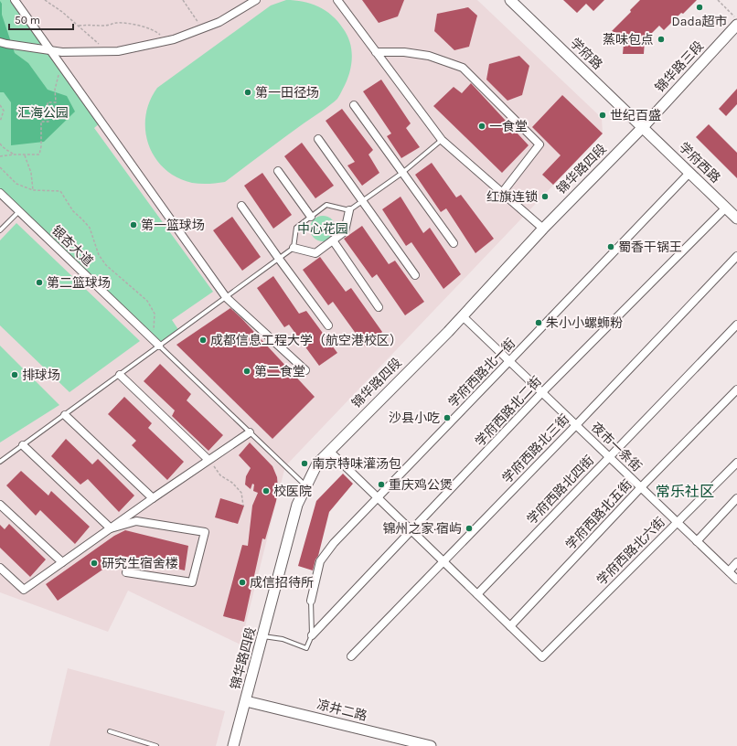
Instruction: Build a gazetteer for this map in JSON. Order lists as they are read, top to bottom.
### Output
{
  "streets": {
    "main road": [
      "学府路",
      "锦华路三段",
      "学府西路",
      "锦华路四段",
      "凉井二路"
    ],
    "street": [
      "银杏大道",
      "学府西路北一街",
      "学府西路北二街",
      "夜市一条街",
      "学府西路北三街",
      "学府西路北四街",
      "学府西路北五街",
      "学府西路北六街"
    ]
  },
  "crossings": [
    ["学府路", "锦华路三段"],
    ["学府路", "学府西路"],
    ["学府路", "锦华路四段"],
    ["锦华路三段", "学府西路"],
    ["锦华路三段", "锦华路四段"],
    ["学府西路", "锦华路四段"],
    ["学府西路", "学府西路北一街"],
    ["学府西路", "学府西路北二街"],
    ["锦华路四段", "夜市一条街"],
    ["锦华路四段", "凉井二路"],
    ["学府西路北一街", "夜市一条街"],
    ["学府西路北二街", "夜市一条街"],
    ["夜市一条街", "学府西路北三街"],
    ["夜市一条街", "学府西路北四街"],
    ["夜市一条街", "学府西路北五街"],
    ["夜市一条街", "学府西路北六街"],
    ["学府西路北五街", "学府西路北六街"]
  ],
  "districts": ["常乐社区"],
  "parks": ["汇海公园", "中心花园"],
  "places": [
    "Dada超市",
    "蒸味包点",
    "第一田径场",
    "世纪百盛",
    "一食堂",
    "红旗连锁",
    "第一篮球场",
    "蜀香干锅王",
    "第二篮球场",
    "朱小小螺蛳粉",
    "成都信息工程大学（航空港校区）",
    "第二食堂",
    "排球场",
    "沙县小吃",
    "南京特味灌汤包",
    "重庆鸡公煲",
    "校医院",
    "锦州之家·宿屿",
    "研究生宿舍楼",
    "成信招待所"
  ],
  "scale_bar": "50 m"
}
